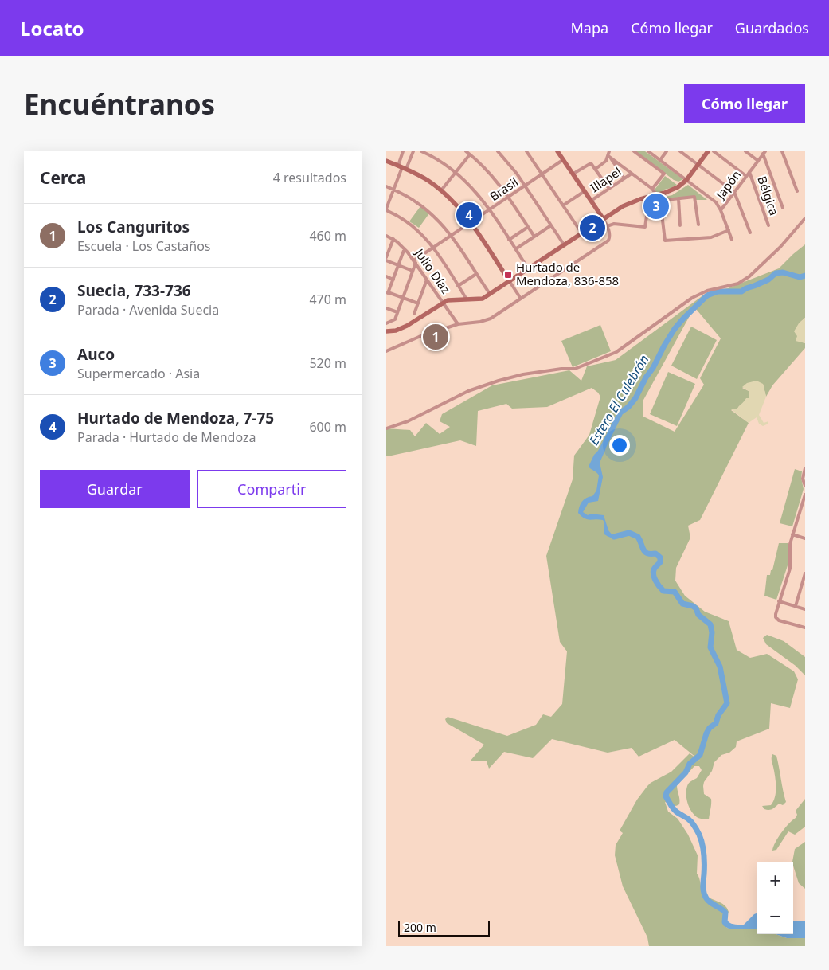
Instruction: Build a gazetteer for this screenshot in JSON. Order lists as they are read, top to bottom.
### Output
{
  "streets": {
    "street": [
      "Illapel",
      "Japón",
      "Brasil",
      "Bélgica",
      "Julio Díaz"
    ]
  },
  "crossings": [
    ["Japón", "Bélgica"],
    ["Brasil", "Julio Díaz"]
  ],
  "water": ["Estero El Culebrón"],
  "places": {
    "transit": ["Hurtado de Mendoza, 836-858"]
  },
  "scale_bar": "200 m",
  "page": {
    "header": "Locato",
    "nav": ["Mapa", "Cómo llegar", "Guardados"],
    "buttons": [
      "Cómo llegar",
      ["Guardar", "Compartir"]
    ],
    "title": "Encuéntranos",
    "heading": ["Cerca", "4 resultados"],
    "pins": [
      "3",
      "4",
      "2",
      "1"
    ],
    "list": [
      {
        "mark": "1",
        "name": "Los Canguritos",
        "note": "Escuela · Los Castaños",
        "value": "460 m"
      },
      {
        "mark": "2",
        "name": "Suecia, 733-736",
        "note": "Parada · Avenida Suecia",
        "value": "470 m"
      },
      {
        "mark": "3",
        "name": "Auco",
        "note": "Supermercado · Asia",
        "value": "520 m"
      },
      {
        "mark": "4",
        "name": "Hurtado de Mendoza, 7-75",
        "note": "Parada · Hurtado de Mendoza",
        "value": "600 m"
      }
    ],
    "map_buttons": ["+", "−"],
    "scale": "200 m"
  }
}
